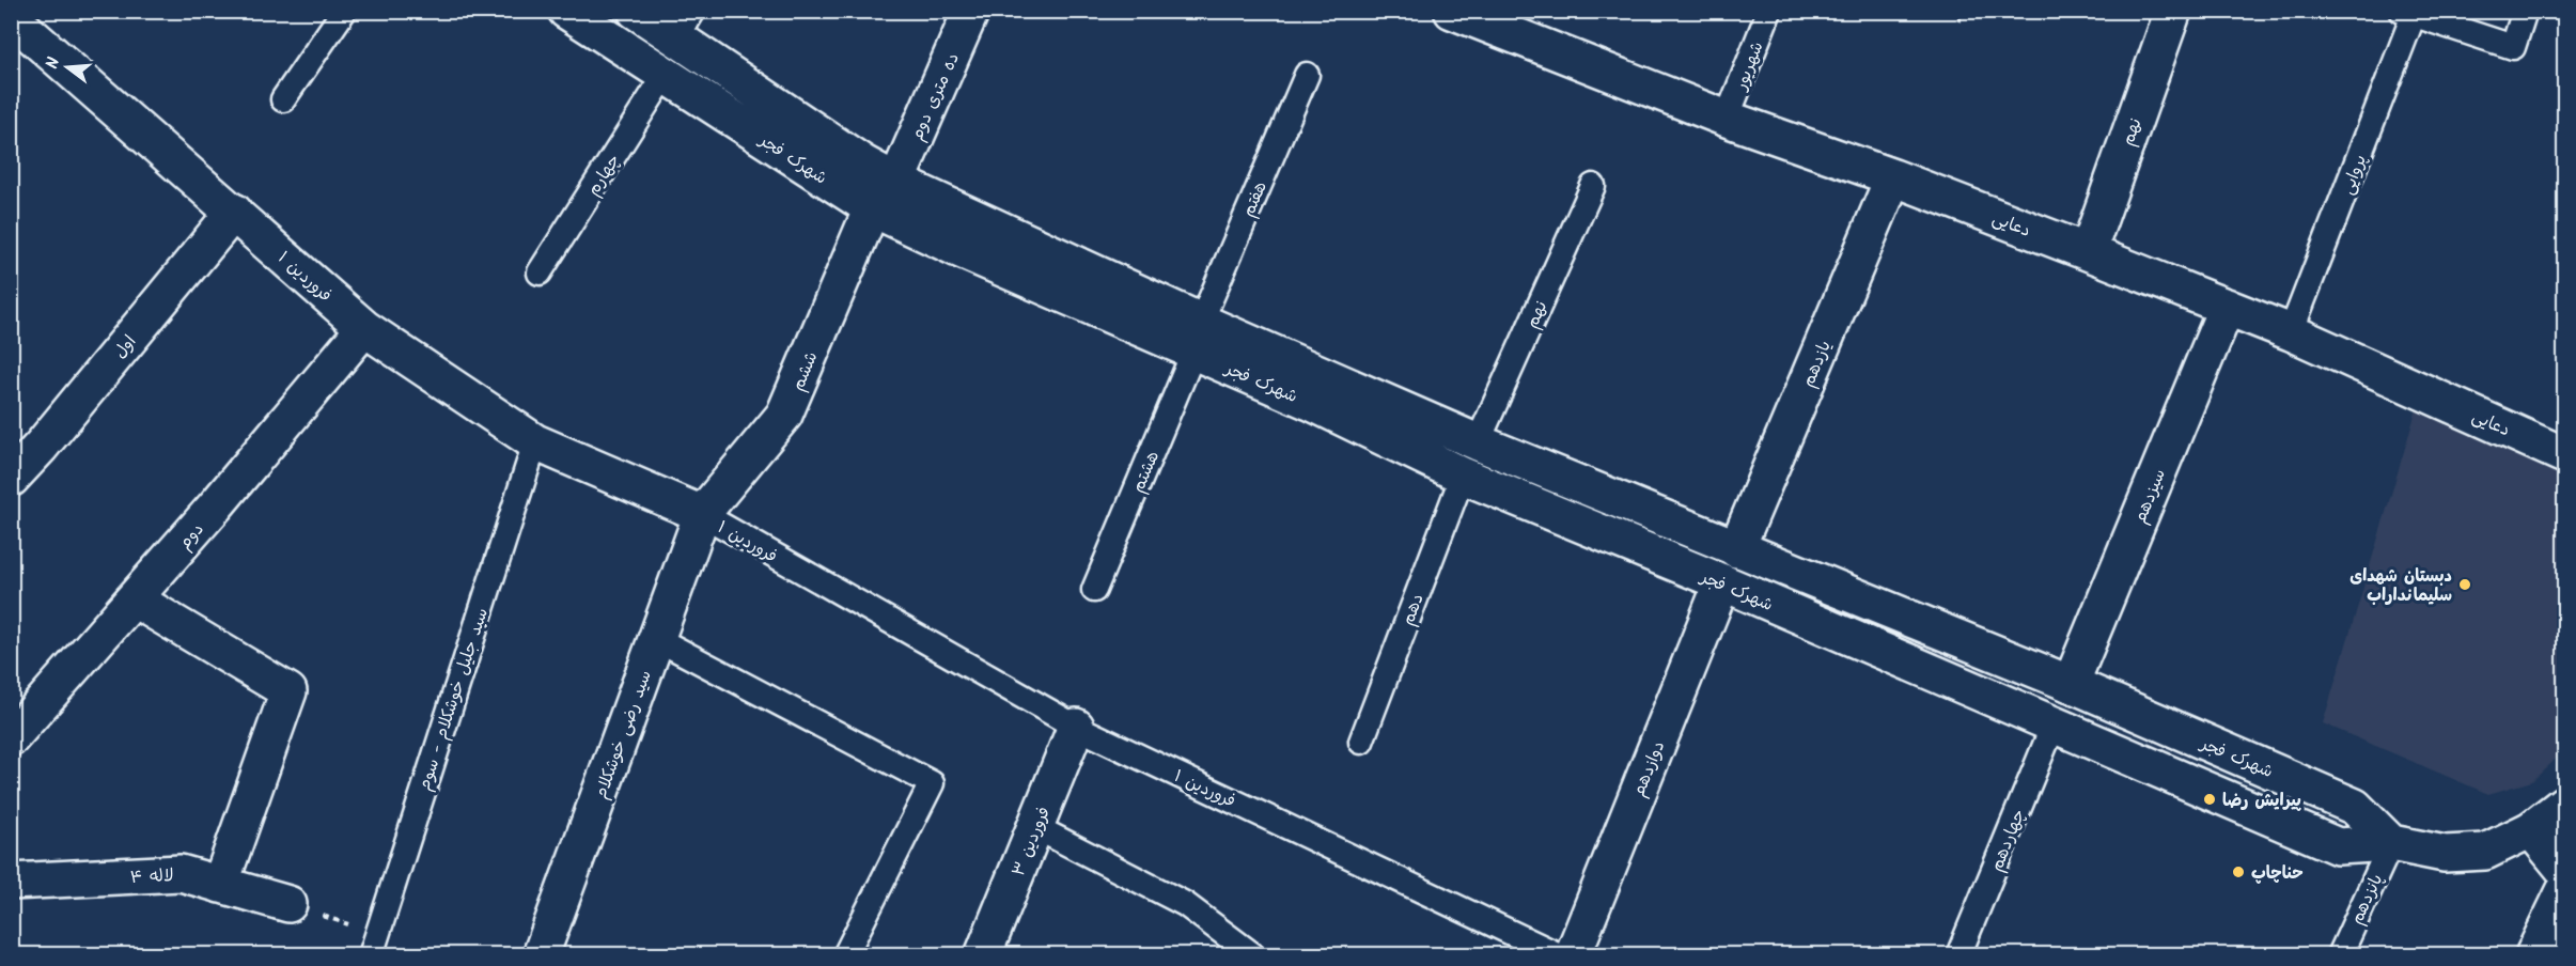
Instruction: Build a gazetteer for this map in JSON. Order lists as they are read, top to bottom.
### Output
{
  "streets": {
    "street": [
      "ده متری دوم",
      "نهم",
      "شهرک فجر",
      "دعایی",
      "فروردین ۱",
      "اول",
      "یازدهم",
      "ششم",
      "سیزدهم",
      "دوم",
      "سید رضی خوشکلام",
      "دوازدهم",
      "فروردین ۳",
      "لاله ۴"
    ],
    "lane": [
      "شهریور",
      "چهارم",
      "پروایی",
      "هفتم",
      "هشتم",
      "دهم",
      "سید جلیل خوشکلام - سوم",
      "چهاردهم",
      "پانزدهم"
    ]
  },
  "crossings": [
    ["شهریور", "دعایی"],
    ["ده متری دوم", "شهرک فجر"],
    ["نهم", "شهرک فجر"],
    ["نهم", "دعایی"],
    ["شهرک فجر", "چهارم"],
    ["شهرک فجر", "هفتم"],
    ["شهرک فجر", "یازدهم"],
    ["شهرک فجر", "ششم"],
    ["شهرک فجر", "هشتم"],
    ["شهرک فجر", "سیزدهم"],
    ["شهرک فجر", "دهم"],
    ["شهرک فجر", "دوازدهم"],
    ["شهرک فجر", "چهاردهم"],
    ["شهرک فجر", "پانزدهم"],
    ["پروایی", "دعایی"],
    ["هفتم", "هشتم"],
    ["دعایی", "یازدهم"],
    ["دعایی", "سیزدهم"],
    ["فروردین ۱", "اول"],
    ["فروردین ۱", "ششم"],
    ["فروردین ۱", "دوم"],
    ["فروردین ۱", "سید جلیل خوشکلام - سوم"],
    ["فروردین ۱", "سید رضی خوشکلام"],
    ["فروردین ۱", "فروردین ۳"],
    ["یازدهم", "دوازدهم"],
    ["ششم", "سید رضی خوشکلام"],
    ["سیزدهم", "چهاردهم"]
  ],
  "places": ["دبستان شهدای سلیمانداراب", "پیرایش رضا", "حناچاپ"],
  "north": "left"
}
